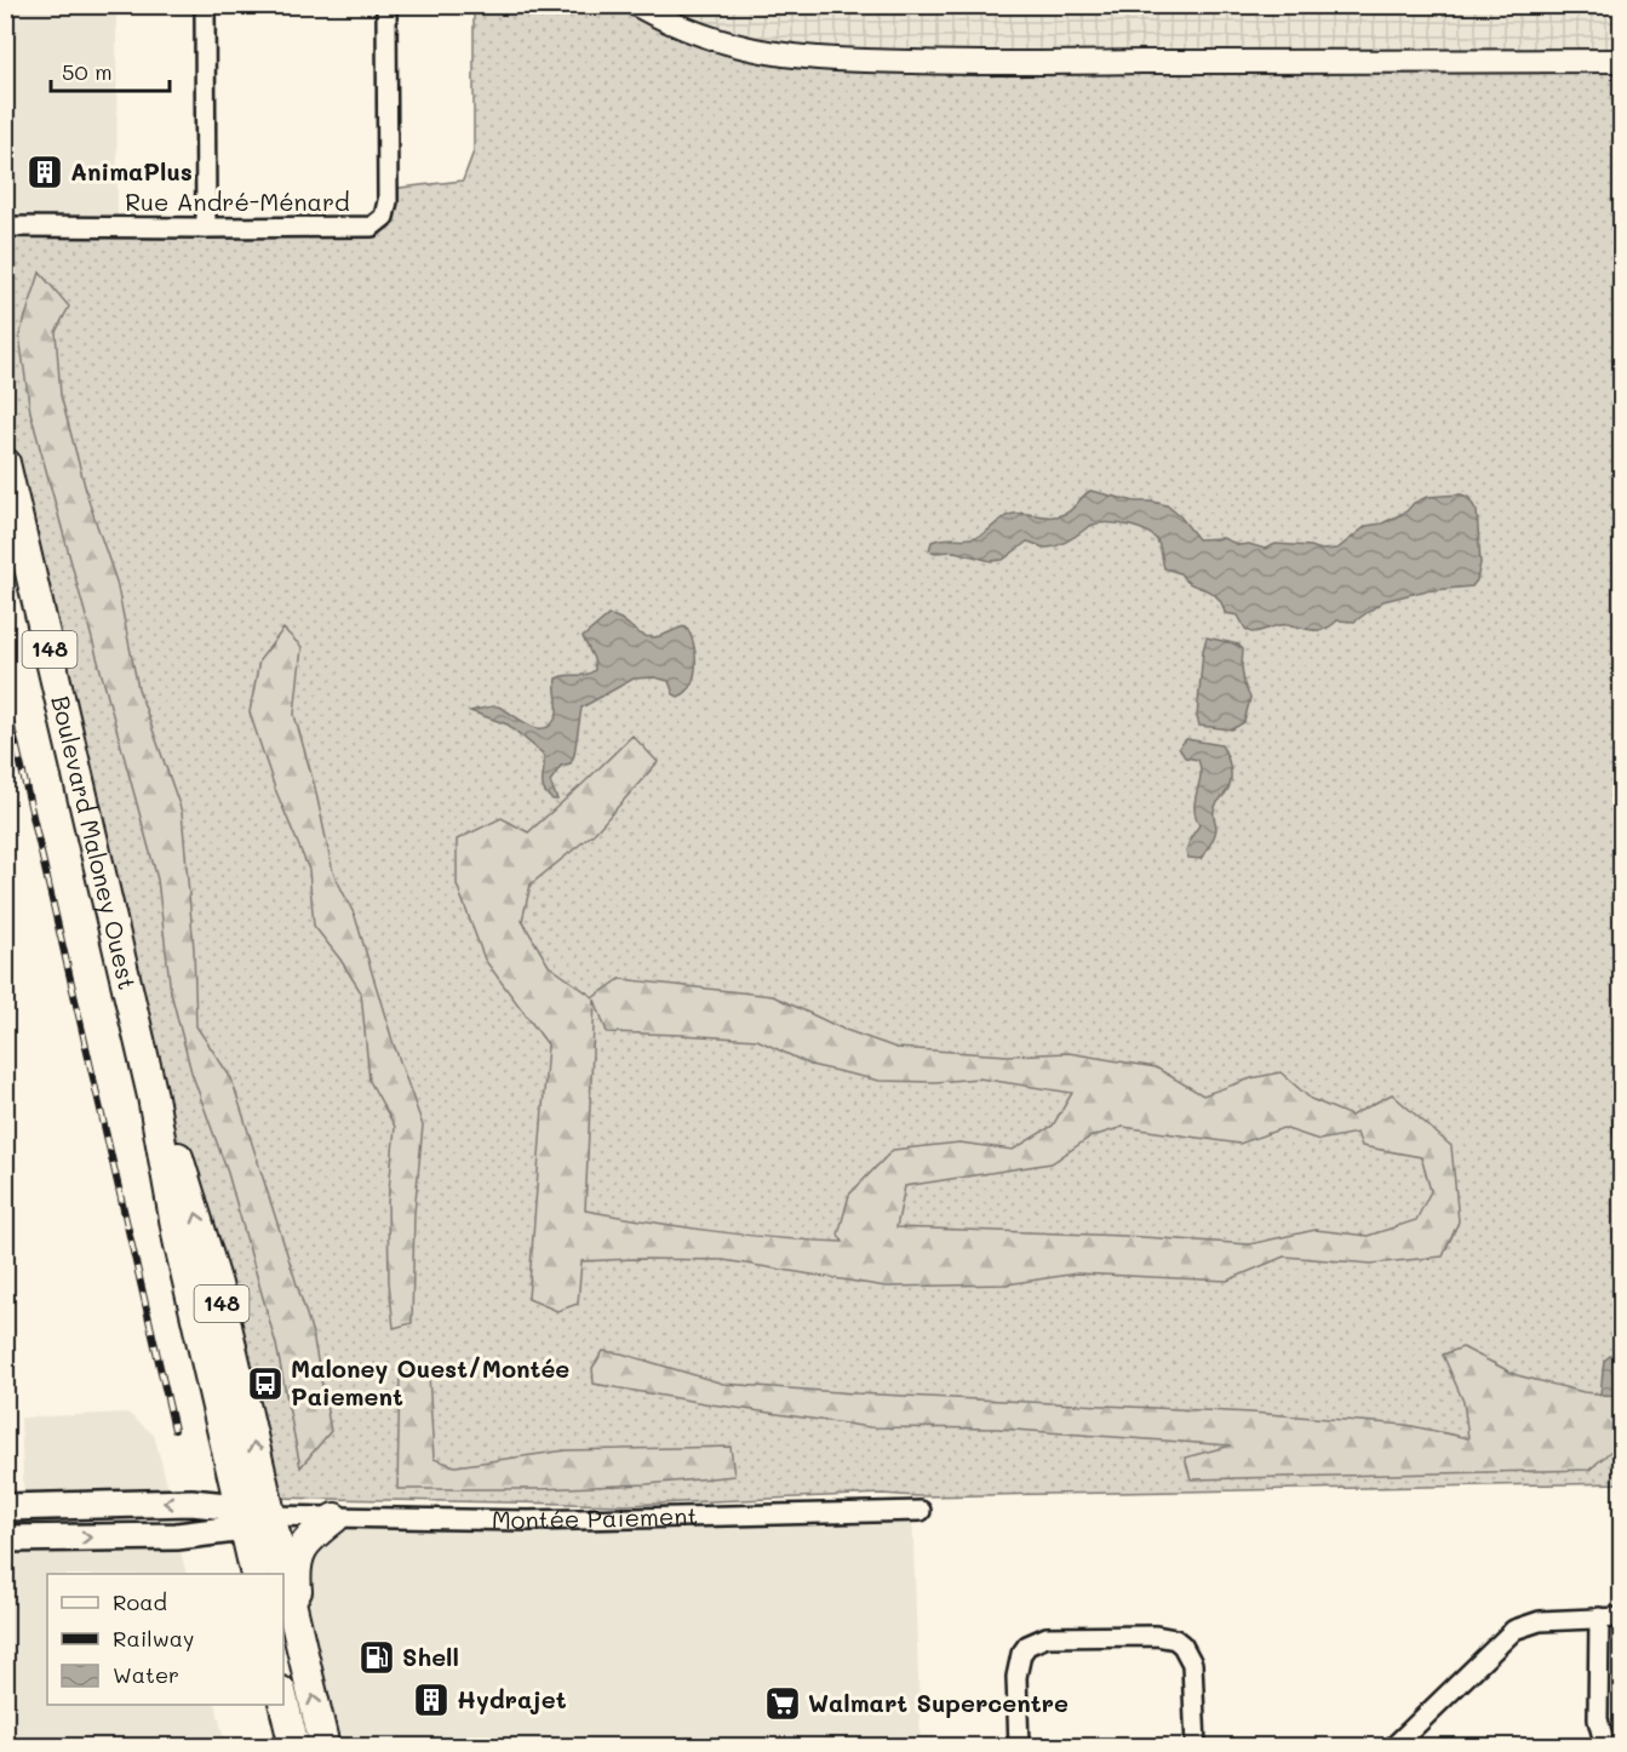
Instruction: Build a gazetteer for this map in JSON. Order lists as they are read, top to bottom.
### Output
{
  "streets": {
    "main road": ["148", "Boulevard Maloney Ouest", "Montée Paiement"],
    "street": ["Rue André-Ménard"]
  },
  "crossings": [
    ["Boulevard Maloney Ouest", "Montée Paiement"]
  ],
  "places": {
    "building": ["AnimaPlus", "Hydrajet"],
    "bus stop": ["Maloney Ouest/Montée Paiement"],
    "fuel station": ["Shell"],
    "supermarket": ["Walmart Supercentre"]
  },
  "legend": ["Road", "Railway", "Water"],
  "scale_bar": "50 m"
}
